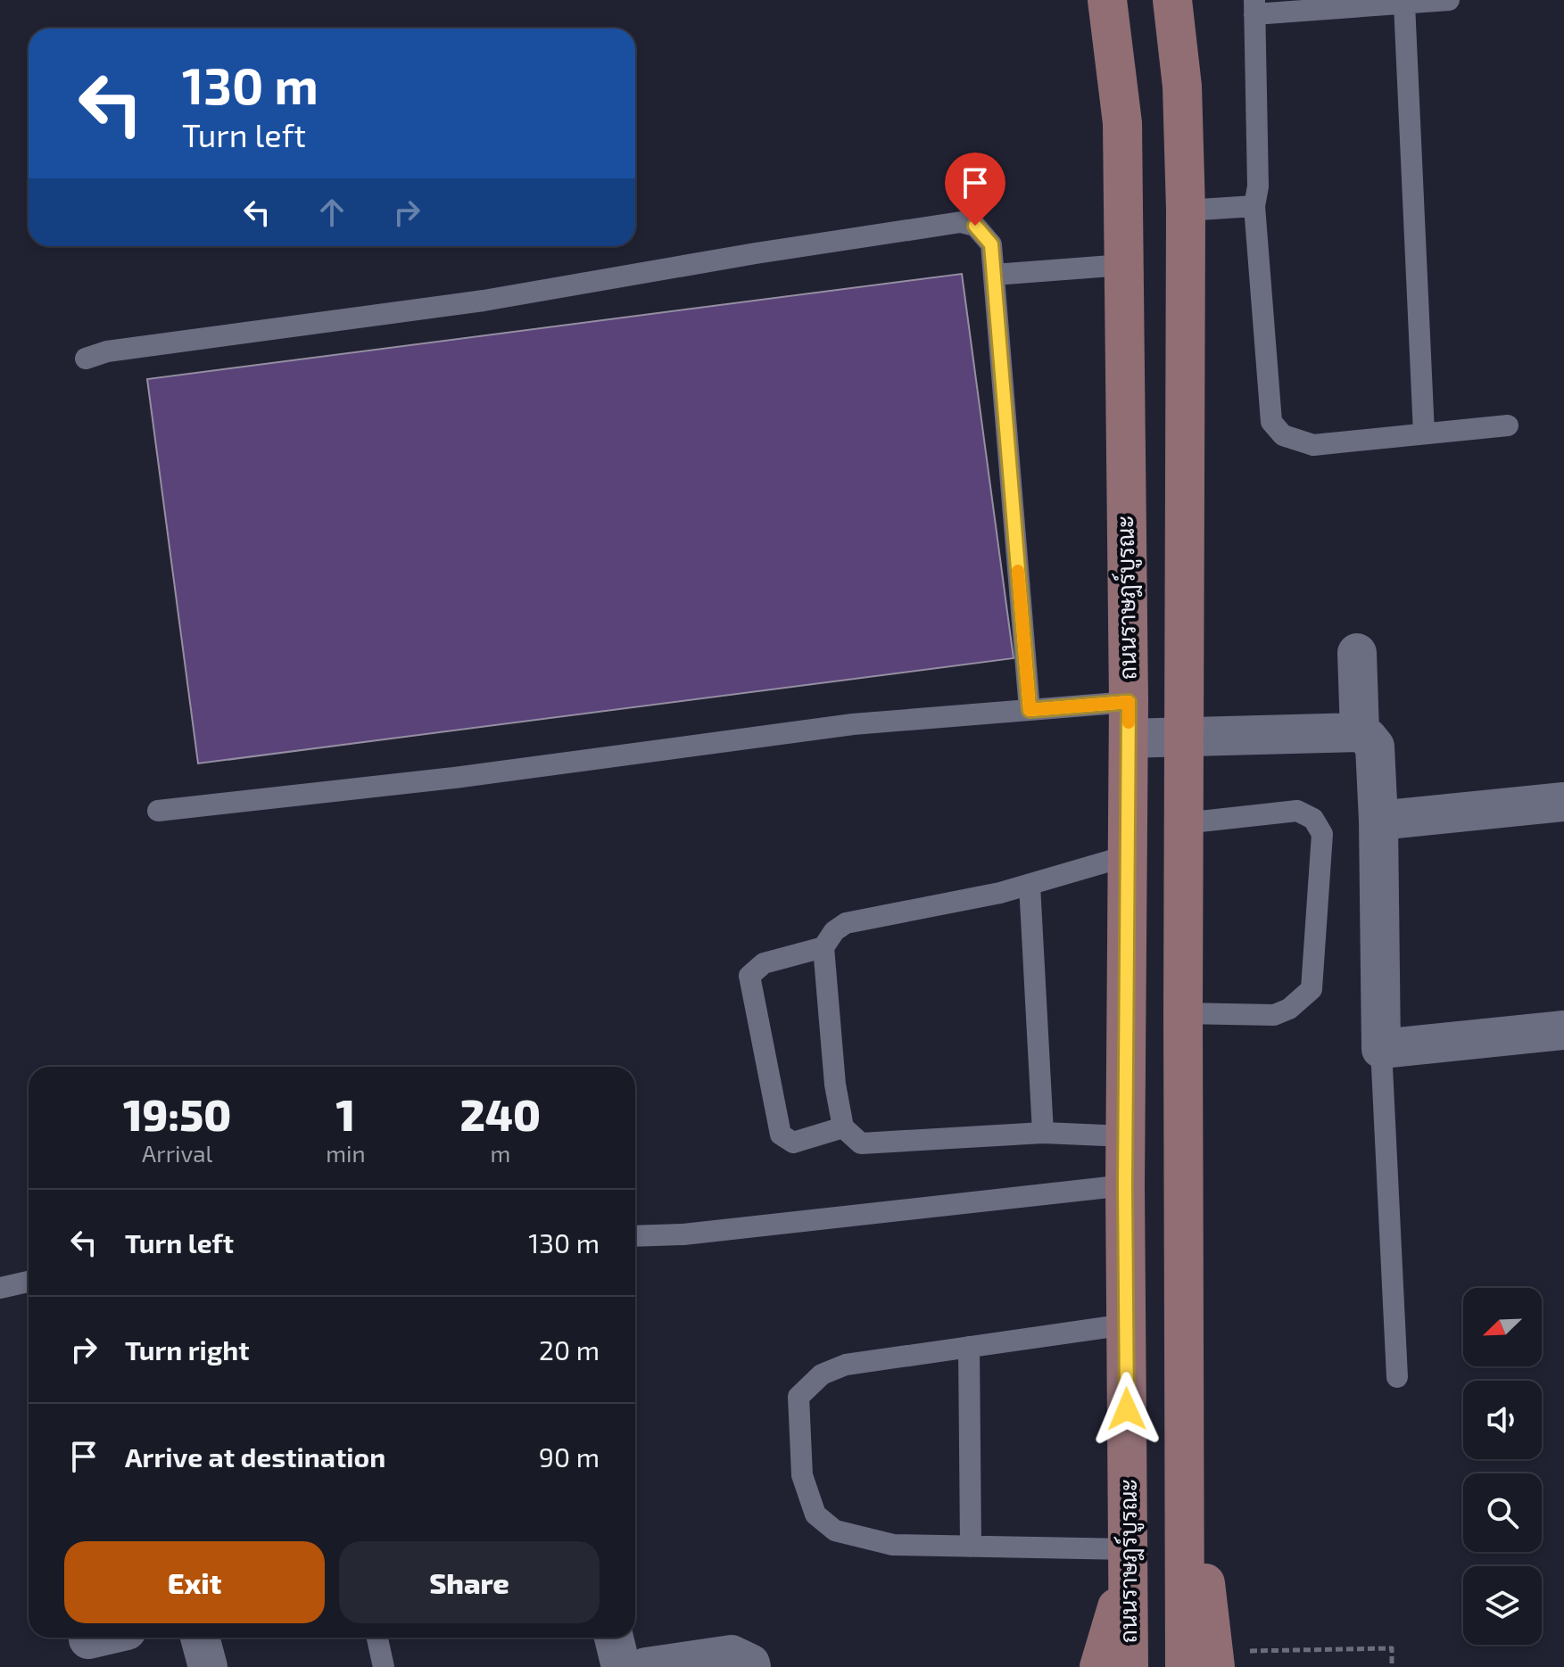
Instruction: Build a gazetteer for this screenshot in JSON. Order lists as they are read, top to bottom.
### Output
{
  "streets": {
    "main road": ["ถนนราษฎร์บูรณะ"]
  },
  "north": "bottom left",
  "page": {
    "turn": ["130 m", "Turn left"],
    "eta": [
      "19:50",
      "Arrival",
      "1",
      "min",
      "240",
      "m"
    ],
    "list": [
      {
        "name": "Turn left",
        "value": "130 m"
      },
      {
        "name": "Turn right",
        "value": "20 m"
      },
      {
        "name": "Arrive at destination",
        "value": "90 m"
      }
    ],
    "buttons": ["Exit", "Share"]
  }
}
